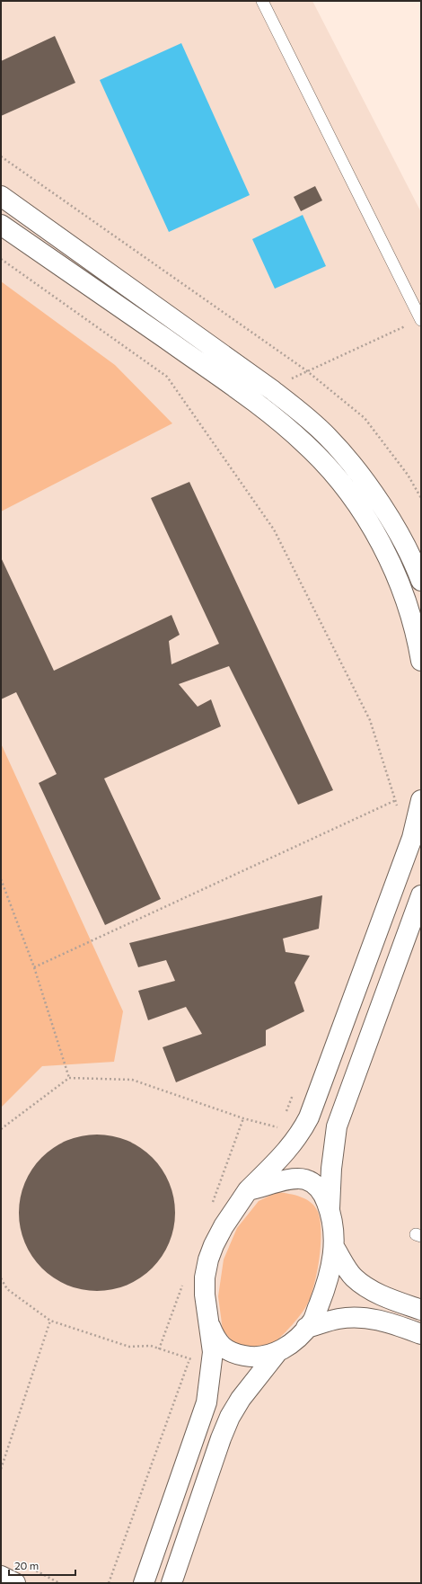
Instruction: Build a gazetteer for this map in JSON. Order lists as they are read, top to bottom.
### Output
{
  "scale_bar": "20 m"
}
